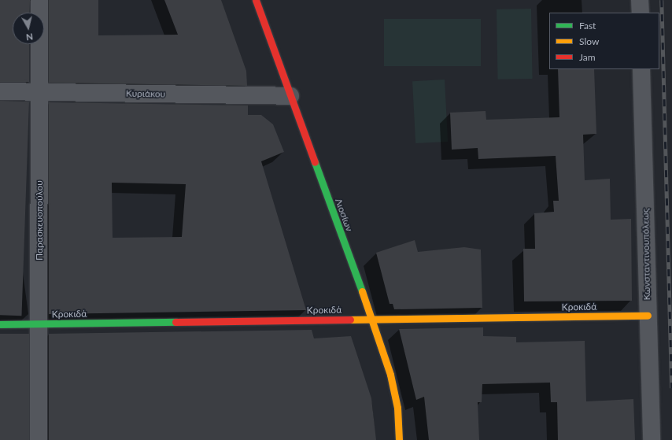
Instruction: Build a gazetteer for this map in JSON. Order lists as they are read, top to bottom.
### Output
{
  "streets": {
    "street": [
      "Κυριάκου",
      "Λιοσίων",
      "Παρασκευοπούλου",
      "Κωνσταντινουπόλεως",
      "Κροκιδά"
    ]
  },
  "crossings": [
    ["Κυριάκου", "Λιοσίων"],
    ["Κυριάκου", "Παρασκευοπούλου"],
    ["Λιοσίων", "Κροκιδά"],
    ["Παρασκευοπούλου", "Κροκιδά"],
    ["Κωνσταντινουπόλεως", "Κροκιδά"]
  ],
  "legend": ["Fast", "Slow", "Jam"],
  "north": "bottom"
}
